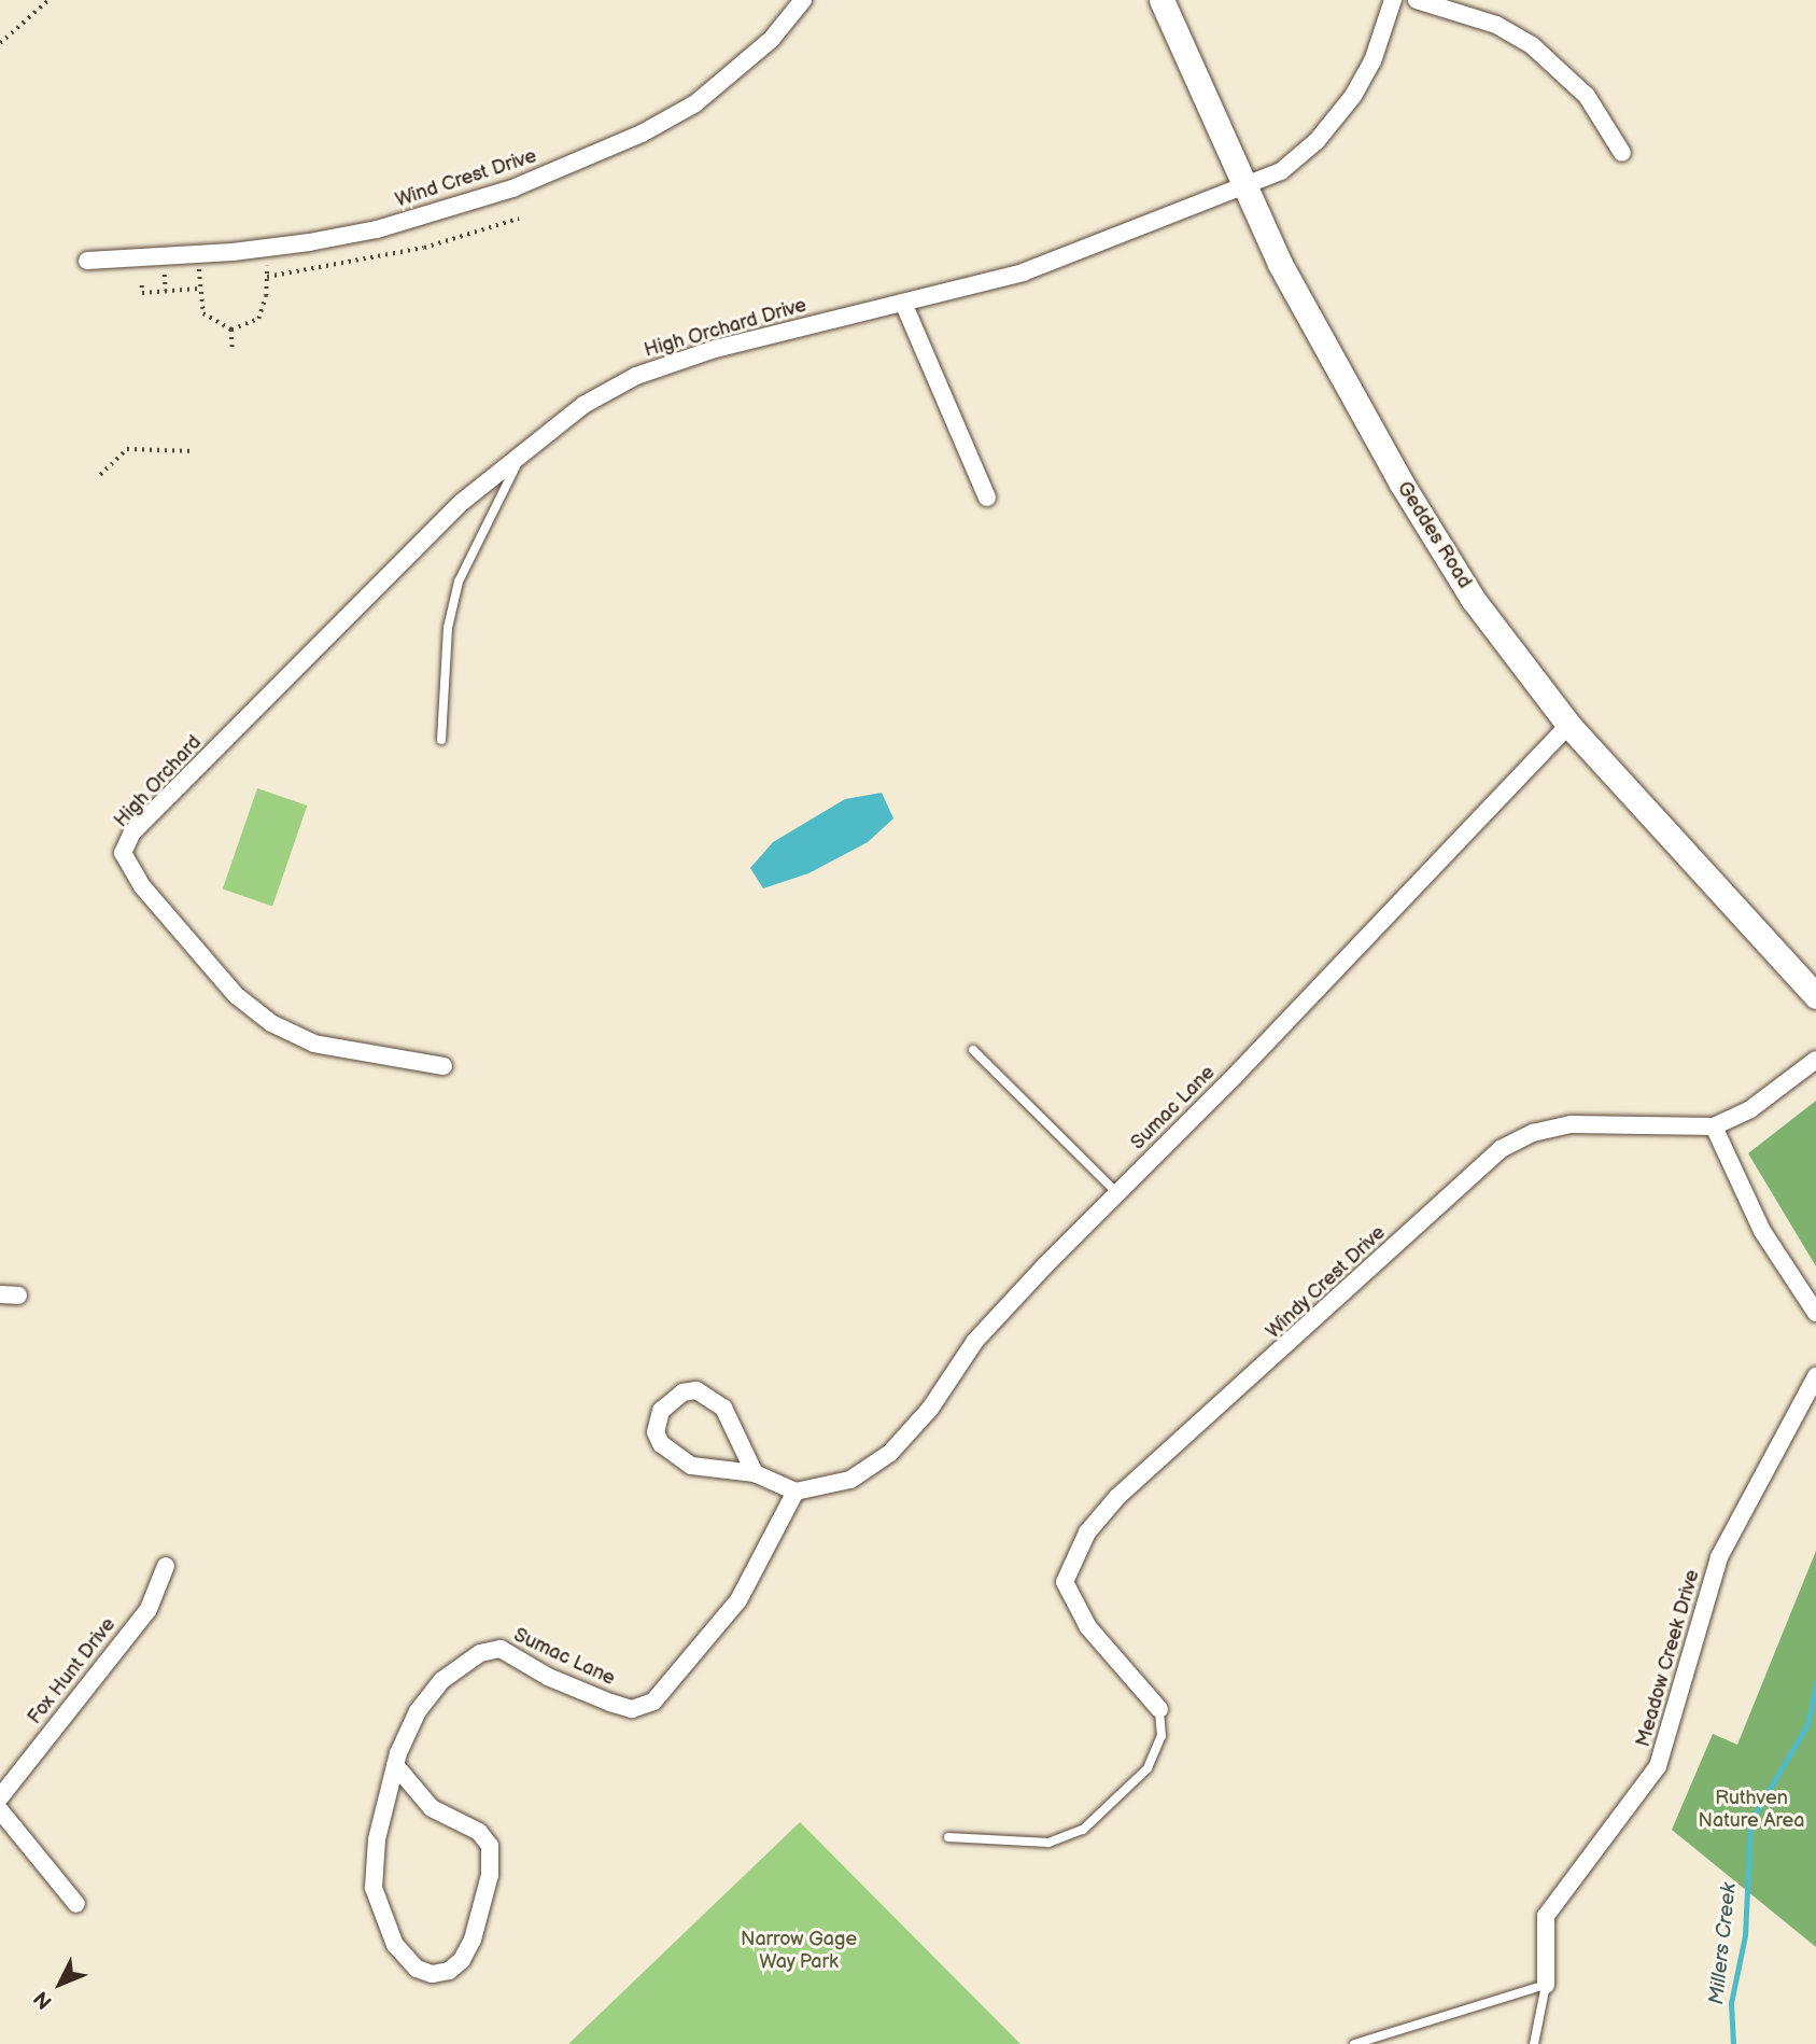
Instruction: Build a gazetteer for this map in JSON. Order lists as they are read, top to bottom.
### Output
{
  "streets": {
    "main road": ["Geddes Road"],
    "street": [
      "Wind Crest Drive",
      "High Orchard Drive",
      "High Orchard",
      "Sumac Lane",
      "Windy Crest Drive",
      "Meadow Creek Drive",
      "Fox Hunt Drive"
    ]
  },
  "crossings": [
    ["High Orchard Drive", "Geddes Road"],
    ["High Orchard Drive", "High Orchard"],
    ["Geddes Road", "Sumac Lane"]
  ],
  "water": ["Millers Creek"],
  "parks": ["Ruthven Nature Area", "Narrow Gage Way Park"],
  "north": "bottom left"
}
